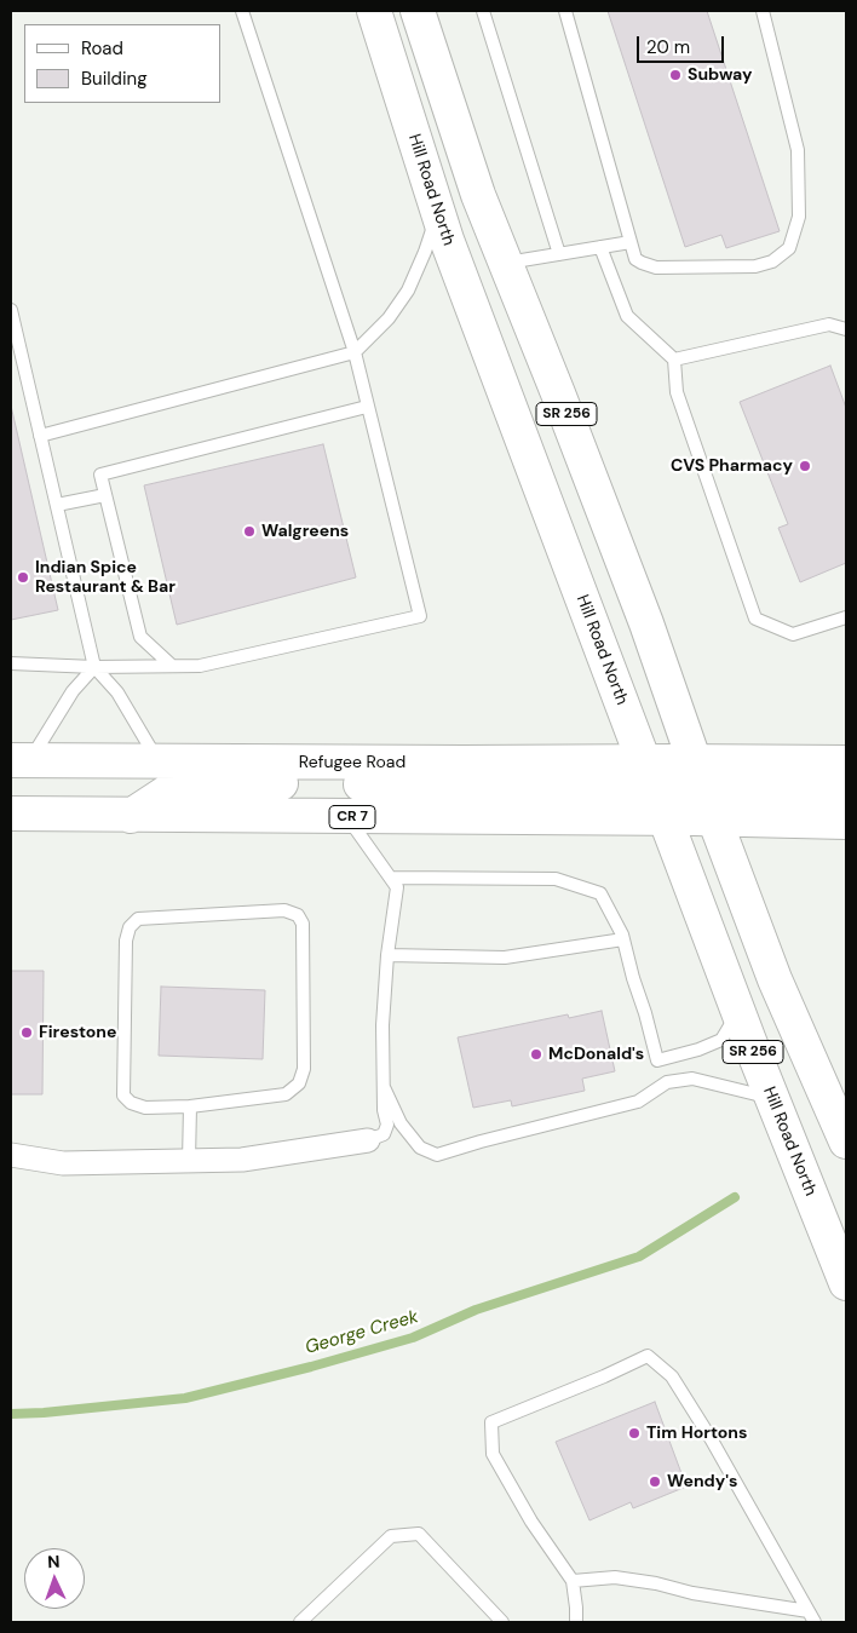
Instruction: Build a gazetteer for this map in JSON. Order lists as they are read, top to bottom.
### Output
{
  "streets": {
    "main road": [
      "Hill Road North",
      "SR 256",
      "Refugee Road",
      "CR 7"
    ]
  },
  "crossings": [
    ["Hill Road North", "Refugee Road"]
  ],
  "water": ["George Creek"],
  "places": [
    "Subway",
    "CVS Pharmacy",
    "Walgreens",
    "Indian Spice Restaurant & Bar",
    "Firestone",
    "McDonald's",
    "Tim Hortons",
    "Wendy's"
  ],
  "legend": ["Road", "Building"],
  "scale_bar": "20 m",
  "north": "top"
}
